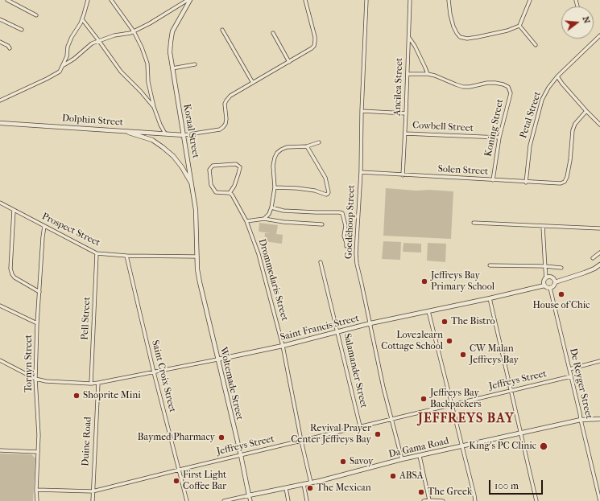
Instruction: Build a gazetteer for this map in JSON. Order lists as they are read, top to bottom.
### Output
{
  "streets": {
    "street": [
      "Ancilea Street",
      "Petal Street",
      "Dolphin Street",
      "Cowbell Street",
      "Koning Street",
      "Koraal Street",
      "Solen Street",
      "Goedehoop Street",
      "Prospect Street",
      "Drommedaris Street",
      "Pell Street",
      "Saint Francis Street",
      "Tornyn Street",
      "Salamander Street",
      "Saint Croix Street",
      "Jeffreys Street",
      "Woltemade Street",
      "De Reyger Street",
      "Duine Road",
      "Da Gama Road"
    ]
  },
  "crossings": [
    ["Ancilea Street", "Cowbell Street"],
    ["Ancilea Street", "Koning Street"],
    ["Ancilea Street", "Solen Street"],
    ["Petal Street", "Solen Street"],
    ["Dolphin Street", "Koraal Street"],
    ["Cowbell Street", "Koning Street"],
    ["Koning Street", "Solen Street"],
    ["Koraal Street", "Prospect Street"],
    ["Koraal Street", "Woltemade Street"],
    ["Solen Street", "Goedehoop Street"],
    ["Goedehoop Street", "Saint Francis Street"],
    ["Goedehoop Street", "Jeffreys Street"],
    ["Goedehoop Street", "Da Gama Road"],
    ["Prospect Street", "Pell Street"],
    ["Prospect Street", "Tornyn Street"],
    ["Prospect Street", "Saint Croix Street"],
    ["Drommedaris Street", "Saint Francis Street"],
    ["Drommedaris Street", "Jeffreys Street"],
    ["Drommedaris Street", "Da Gama Road"],
    ["Pell Street", "Saint Francis Street"],
    ["Saint Francis Street", "Tornyn Street"],
    ["Saint Francis Street", "Salamander Street"],
    ["Saint Francis Street", "Saint Croix Street"],
    ["Saint Francis Street", "Woltemade Street"],
    ["Saint Francis Street", "De Reyger Street"],
    ["Saint Francis Street", "Duine Road"],
    ["Tornyn Street", "Jeffreys Street"],
    ["Salamander Street", "Jeffreys Street"],
    ["Saint Croix Street", "Jeffreys Street"],
    ["Jeffreys Street", "Woltemade Street"],
    ["Jeffreys Street", "De Reyger Street"],
    ["Jeffreys Street", "Duine Road"],
    ["Woltemade Street", "Da Gama Road"],
    ["De Reyger Street", "Da Gama Road"]
  ],
  "districts": ["JEFFREYS BAY"],
  "places": [
    "Jeffreys Bay Primary School",
    "House of Chic",
    "The Bistro",
    "Love2learn Cottage School",
    "CW Malan Jeffreys Bay",
    "Shoprite Mini",
    "Jeffreys Bay Backpackers",
    "Revival Prayer Center Jeffreys Bay",
    "Baymed Pharmacy",
    "King's PC Clinic",
    "Savoy",
    "ABSA",
    "First Light Coffee Bar",
    "The Mexican",
    "The Greek"
  ],
  "scale_bar": "100 m",
  "north": "right"
}
